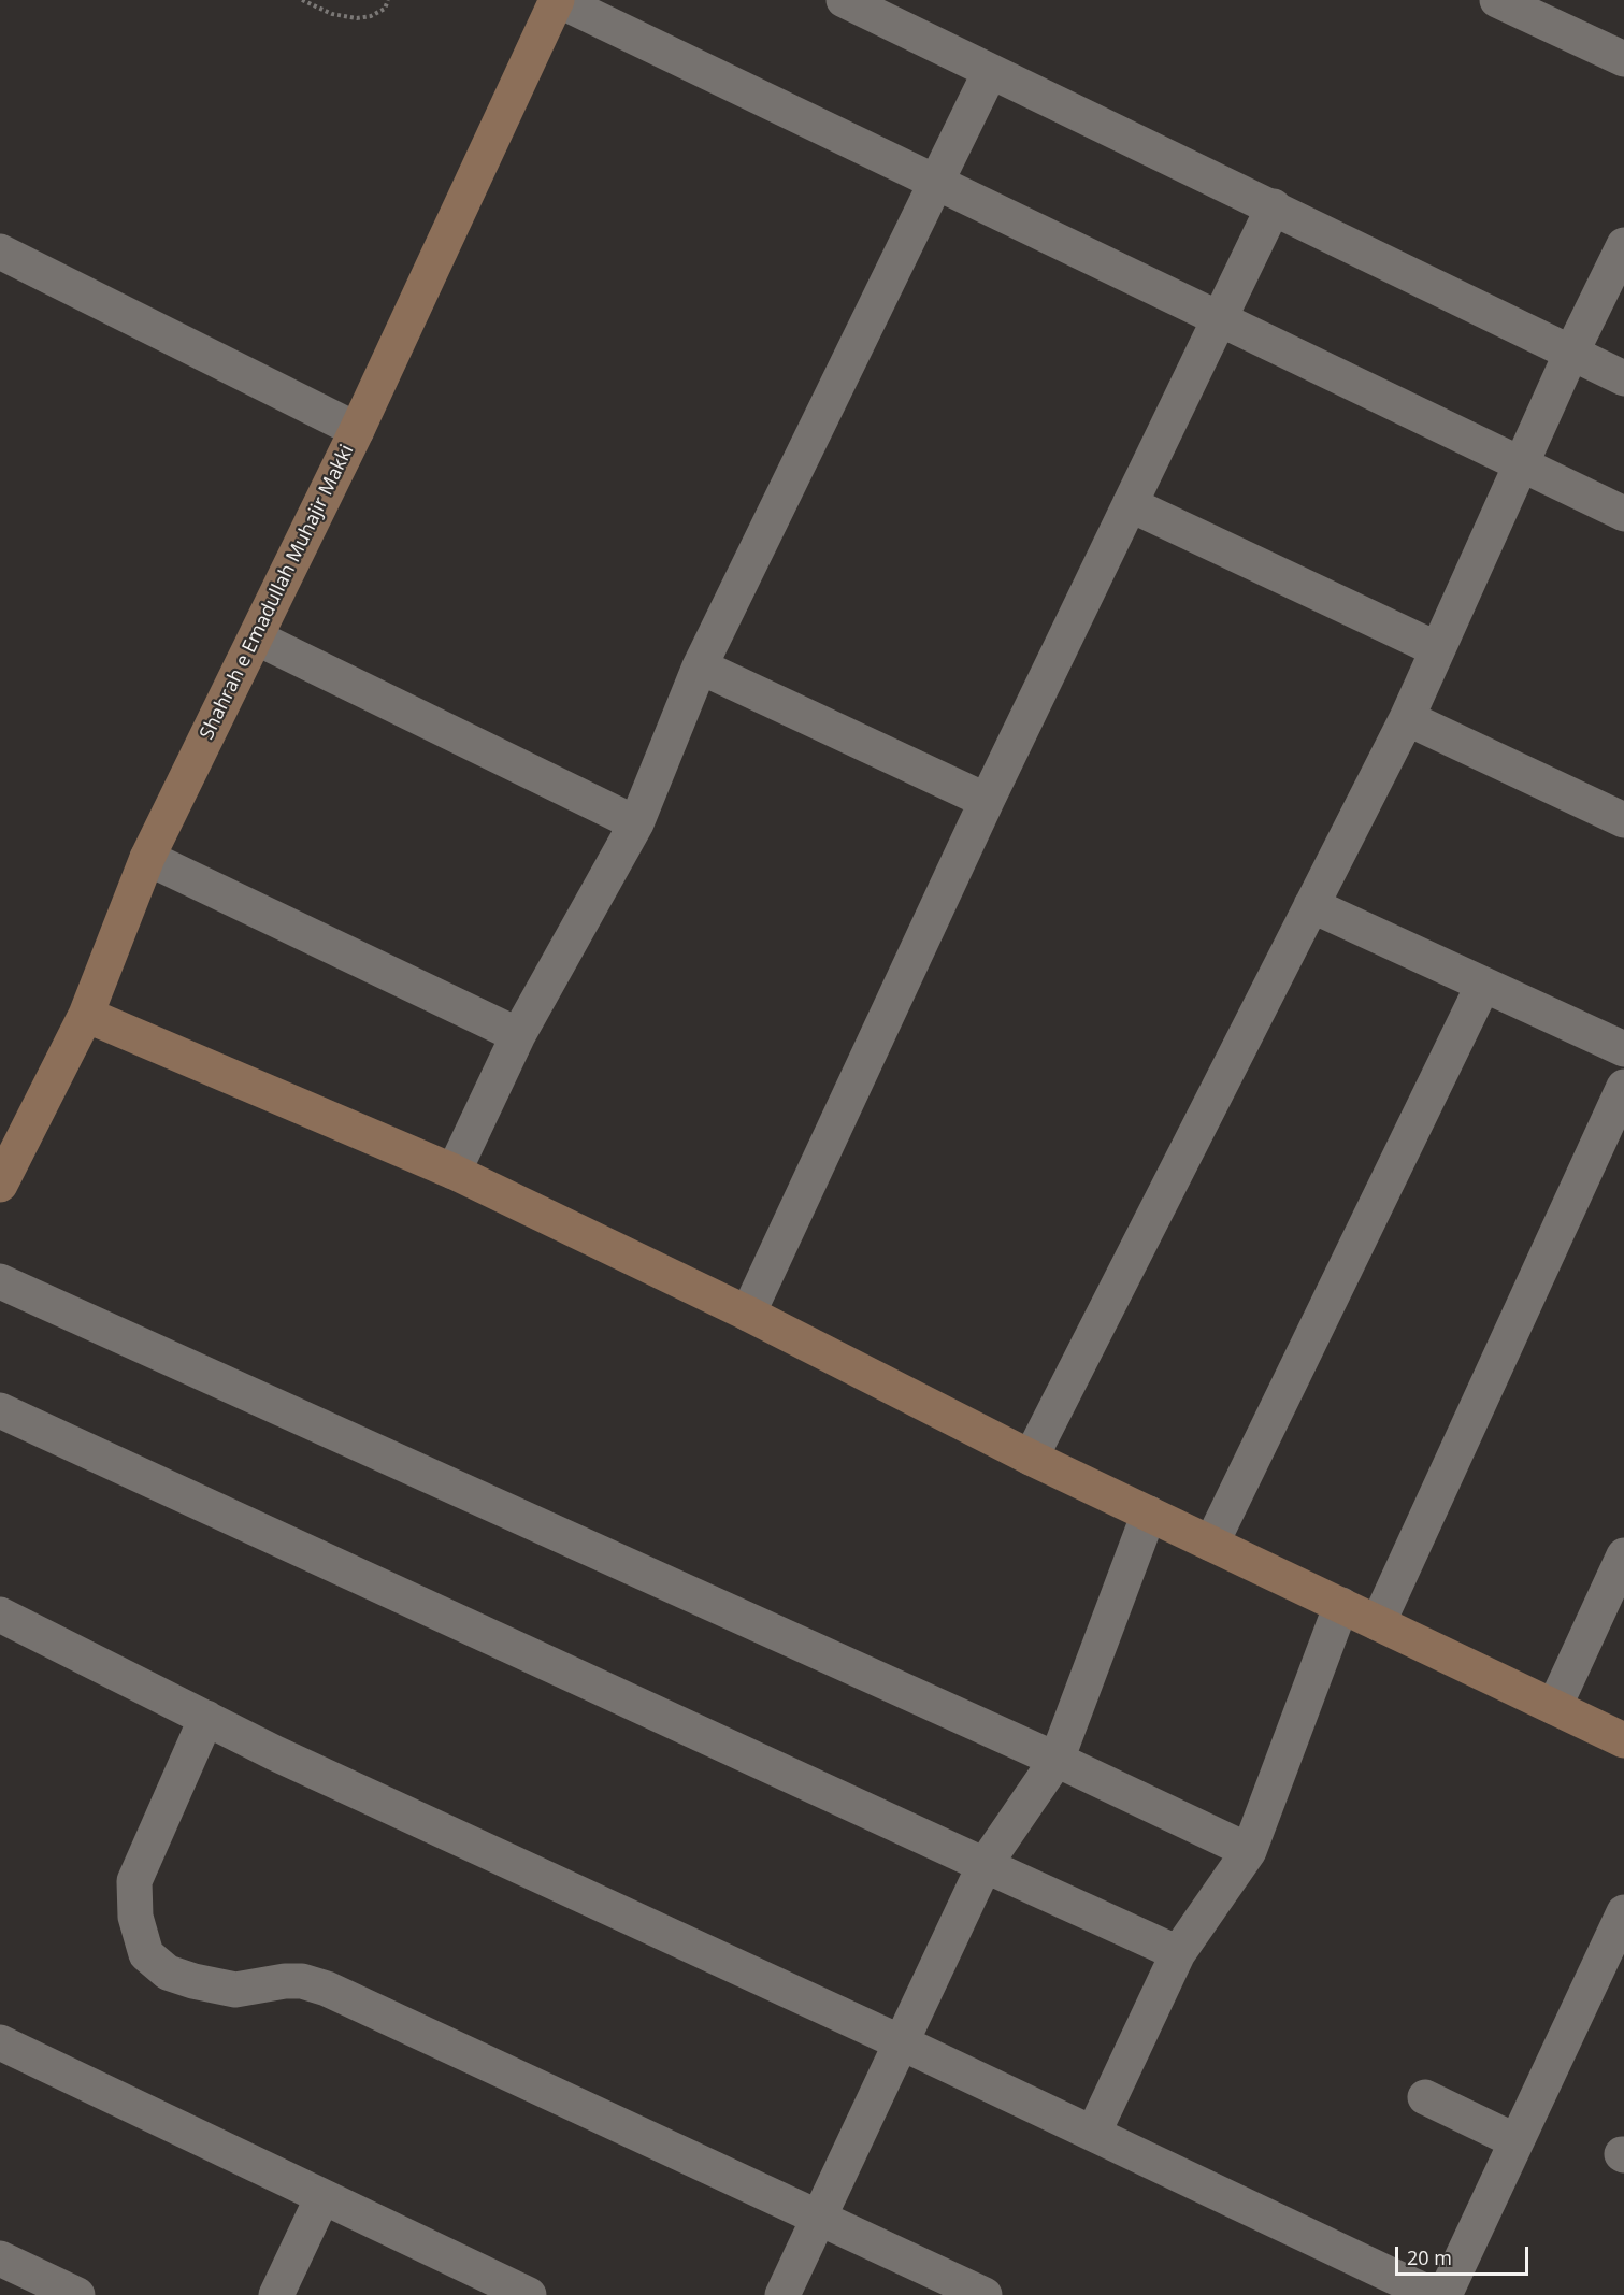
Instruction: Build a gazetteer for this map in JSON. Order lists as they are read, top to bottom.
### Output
{
  "streets": {
    "street": ["Shahrah e Emadullah Muhajir Makki"]
  },
  "scale_bar": "20 m"
}
